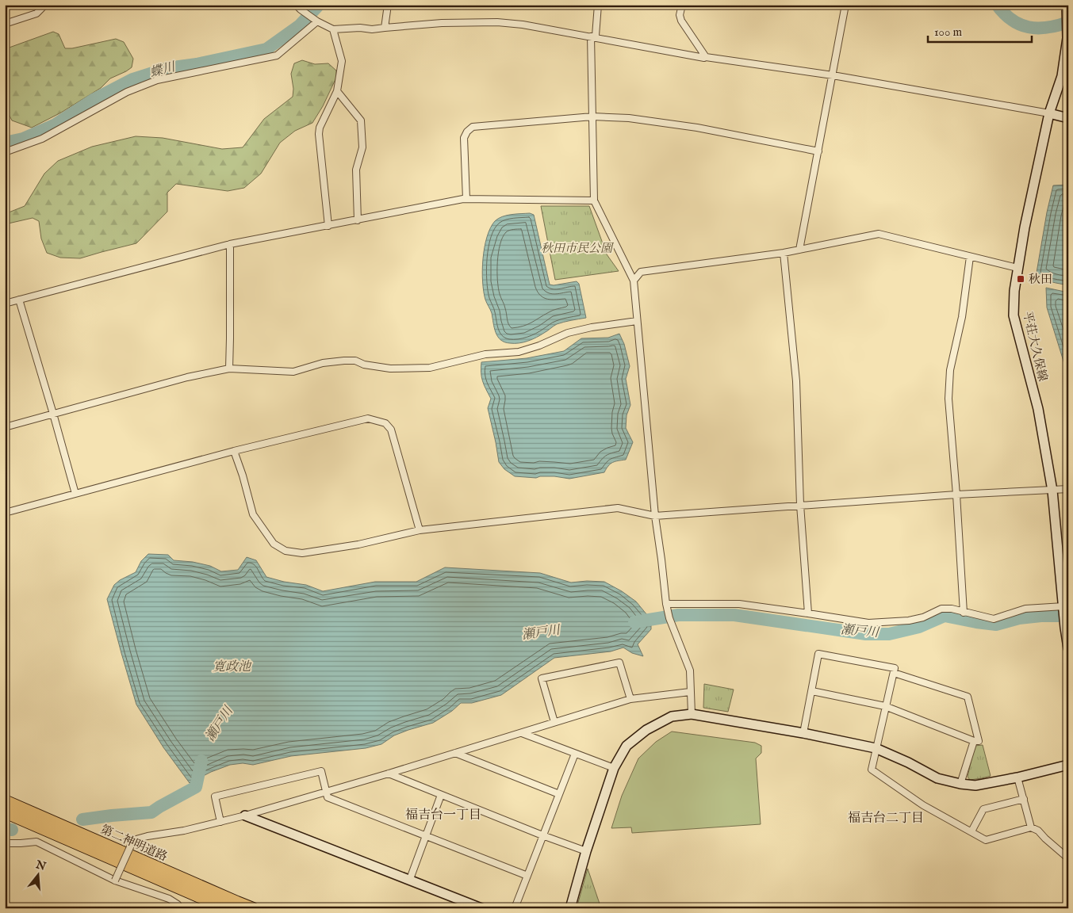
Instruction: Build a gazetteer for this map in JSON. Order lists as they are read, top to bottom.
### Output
{
  "streets": {
    "highway": ["第二神明道路"],
    "street": ["平荘大久保線"]
  },
  "districts": ["福吉台一丁目", "福吉台二丁目"],
  "water": ["蝶川", "瀬戸川", "寛政池"],
  "parks": ["秋田市民公園"],
  "places": {
    "transit": ["秋田"]
  },
  "scale_bar": "100 m",
  "north": "top"
}
